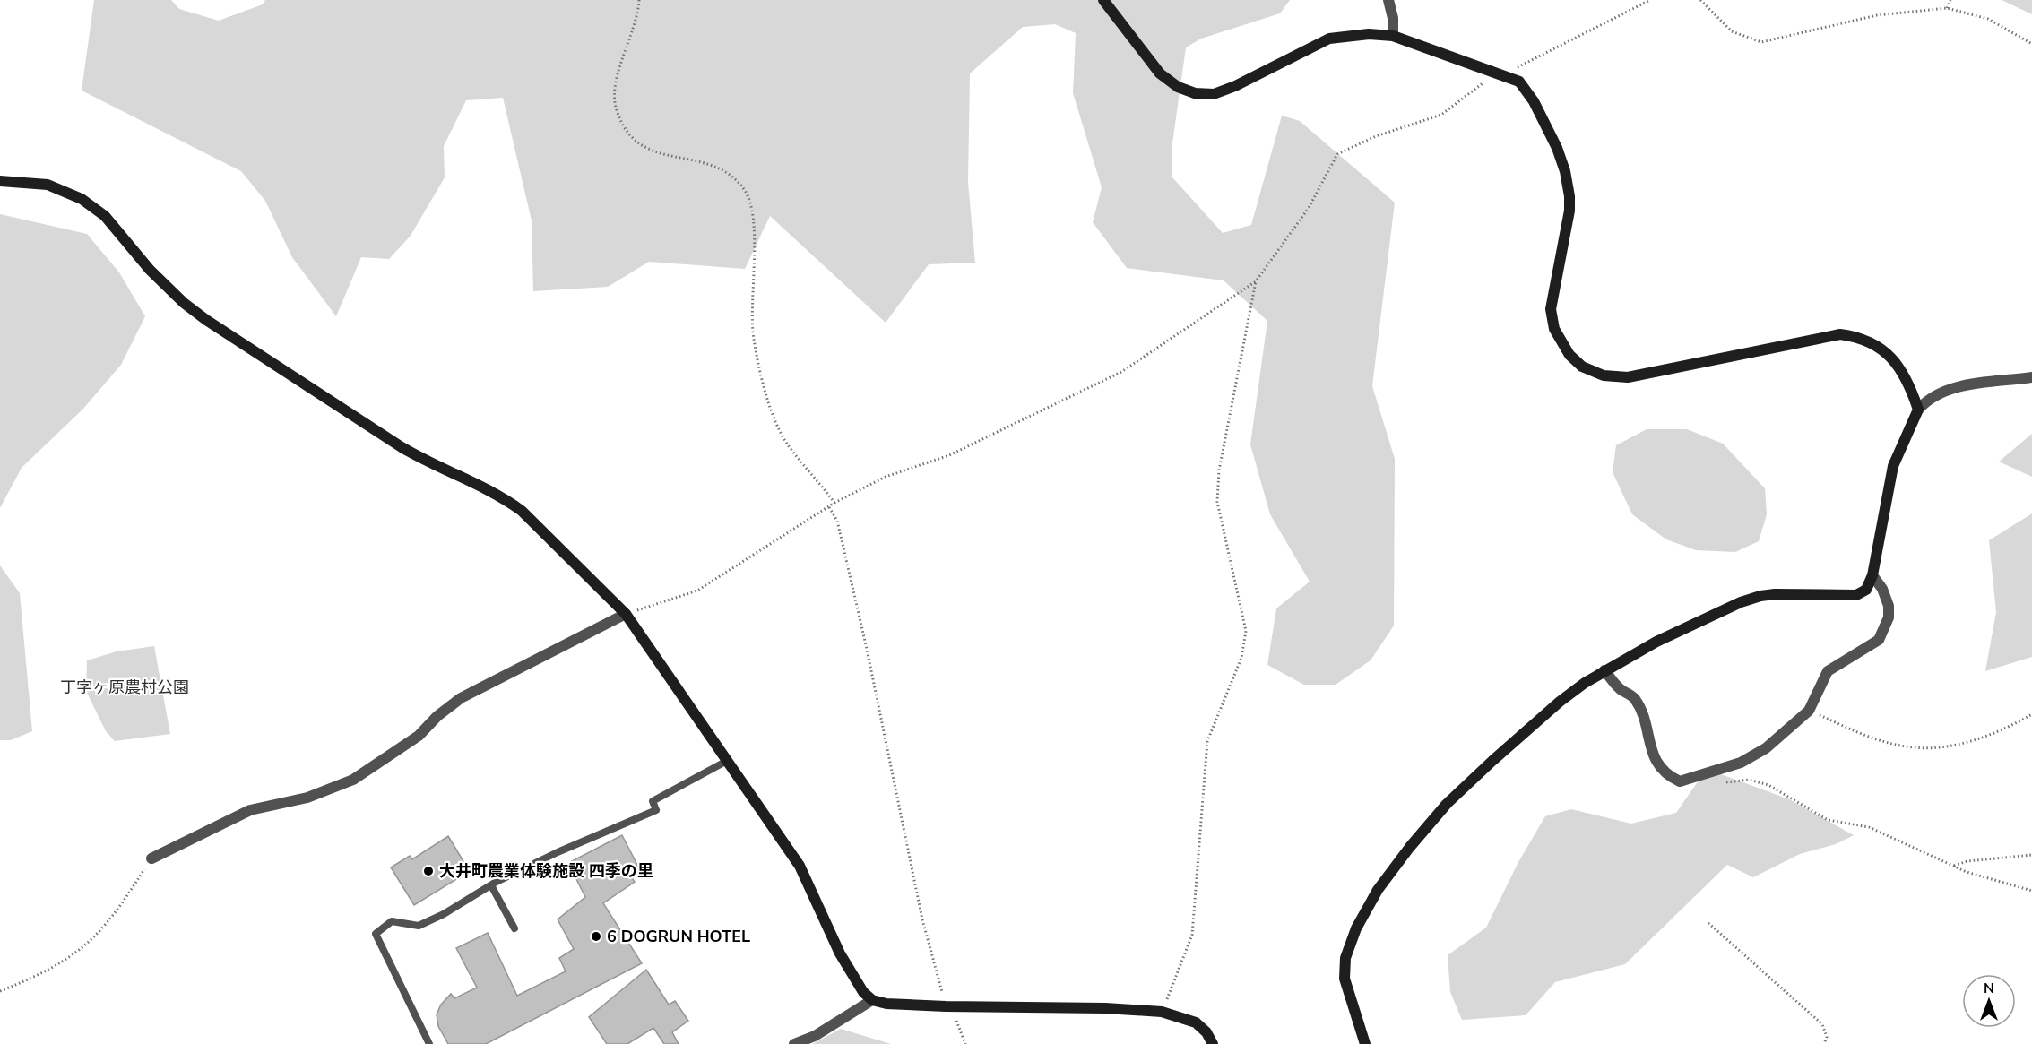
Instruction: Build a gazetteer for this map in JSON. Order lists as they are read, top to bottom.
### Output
{
  "parks": ["丁字ヶ原農村公園"],
  "places": ["大井町農業体験施設 四季の里", "6 DOGRUN HOTEL"],
  "north": "top"
}
